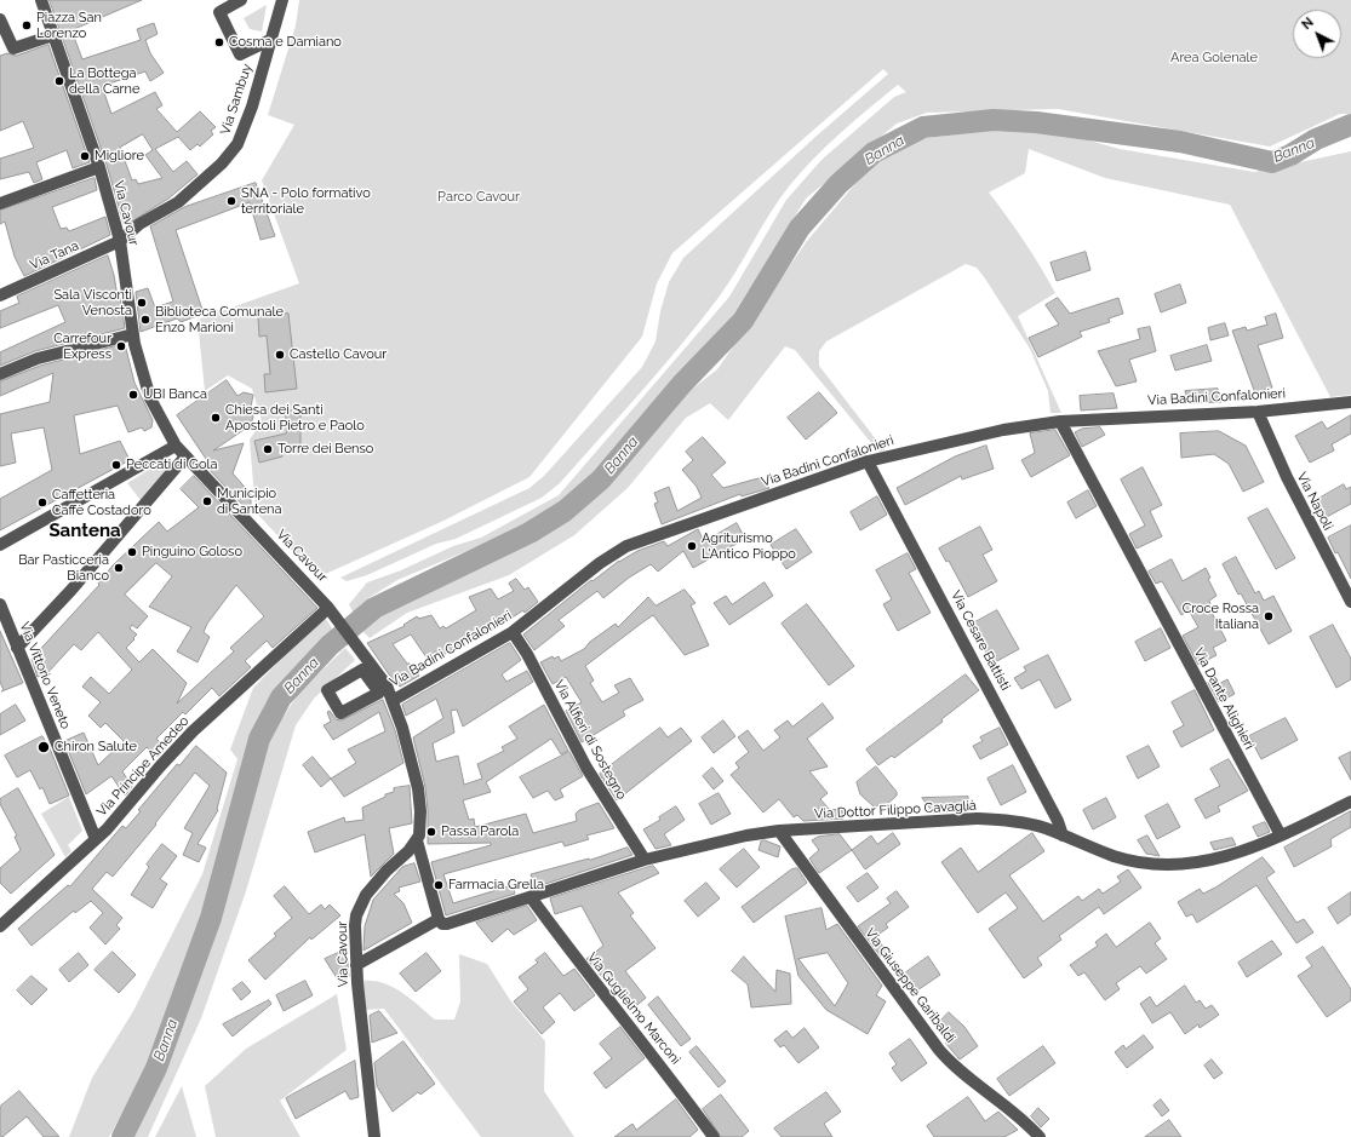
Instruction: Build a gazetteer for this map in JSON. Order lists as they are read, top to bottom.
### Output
{
  "streets": {
    "street": [
      "Via Sambuy",
      "Via Cavour",
      "Via Tana",
      "Via Badini Confalonieri",
      "Via Napoli",
      "Via Cesare Battisti",
      "Via Vittorio Veneto",
      "Via Dante Alighieri",
      "Via Alfieri di Sostegno",
      "Via Principe Amedeo",
      "Via Dottor Filippo Cavaglià",
      "Via Giuseppe Garibaldi",
      "Via Guglielmo Marconi"
    ]
  },
  "crossings": [
    ["Via Sambuy", "Via Cavour"],
    ["Via Sambuy", "Via Tana"],
    ["Via Cavour", "Via Tana"],
    ["Via Cavour", "Via Badini Confalonieri"],
    ["Via Cavour", "Via Principe Amedeo"],
    ["Via Badini Confalonieri", "Via Napoli"],
    ["Via Badini Confalonieri", "Via Cesare Battisti"],
    ["Via Badini Confalonieri", "Via Dante Alighieri"],
    ["Via Badini Confalonieri", "Via Alfieri di Sostegno"],
    ["Via Cesare Battisti", "Via Dottor Filippo Cavaglià"],
    ["Via Vittorio Veneto", "Via Principe Amedeo"],
    ["Via Dante Alighieri", "Via Dottor Filippo Cavaglià"],
    ["Via Alfieri di Sostegno", "Via Dottor Filippo Cavaglià"],
    ["Via Dottor Filippo Cavaglià", "Via Giuseppe Garibaldi"],
    ["Via Dottor Filippo Cavaglià", "Via Guglielmo Marconi"]
  ],
  "districts": ["Santena"],
  "water": ["Banna"],
  "parks": ["Area Golenale", "Parco Cavour"],
  "places": [
    "Piazza San Lorenzo",
    "Cosma e Damiano",
    "La Bottega della Carne",
    "Migliore",
    "SNA - Polo formativo territoriale",
    "Sala Visconti Venosta",
    "Biblioteca Comunale Enzo Marioni",
    "Carrefour Express",
    "Castello Cavour",
    "UBI Banca",
    "Chiesa dei Santi Apostoli Pietro e Paolo",
    "Torre dei Benso",
    "Peccati di Gola",
    "Municipio di Santena",
    "Caffetteria Caffè Costadoro",
    "Agriturismo L'Antico Pioppo",
    "Pinguino Goloso",
    "Bar Pasticceria Bianco",
    "Croce Rossa Italiana",
    "Chiron Salute",
    "Passa Parola",
    "Farmacia Grella"
  ],
  "north": "top left"
}
